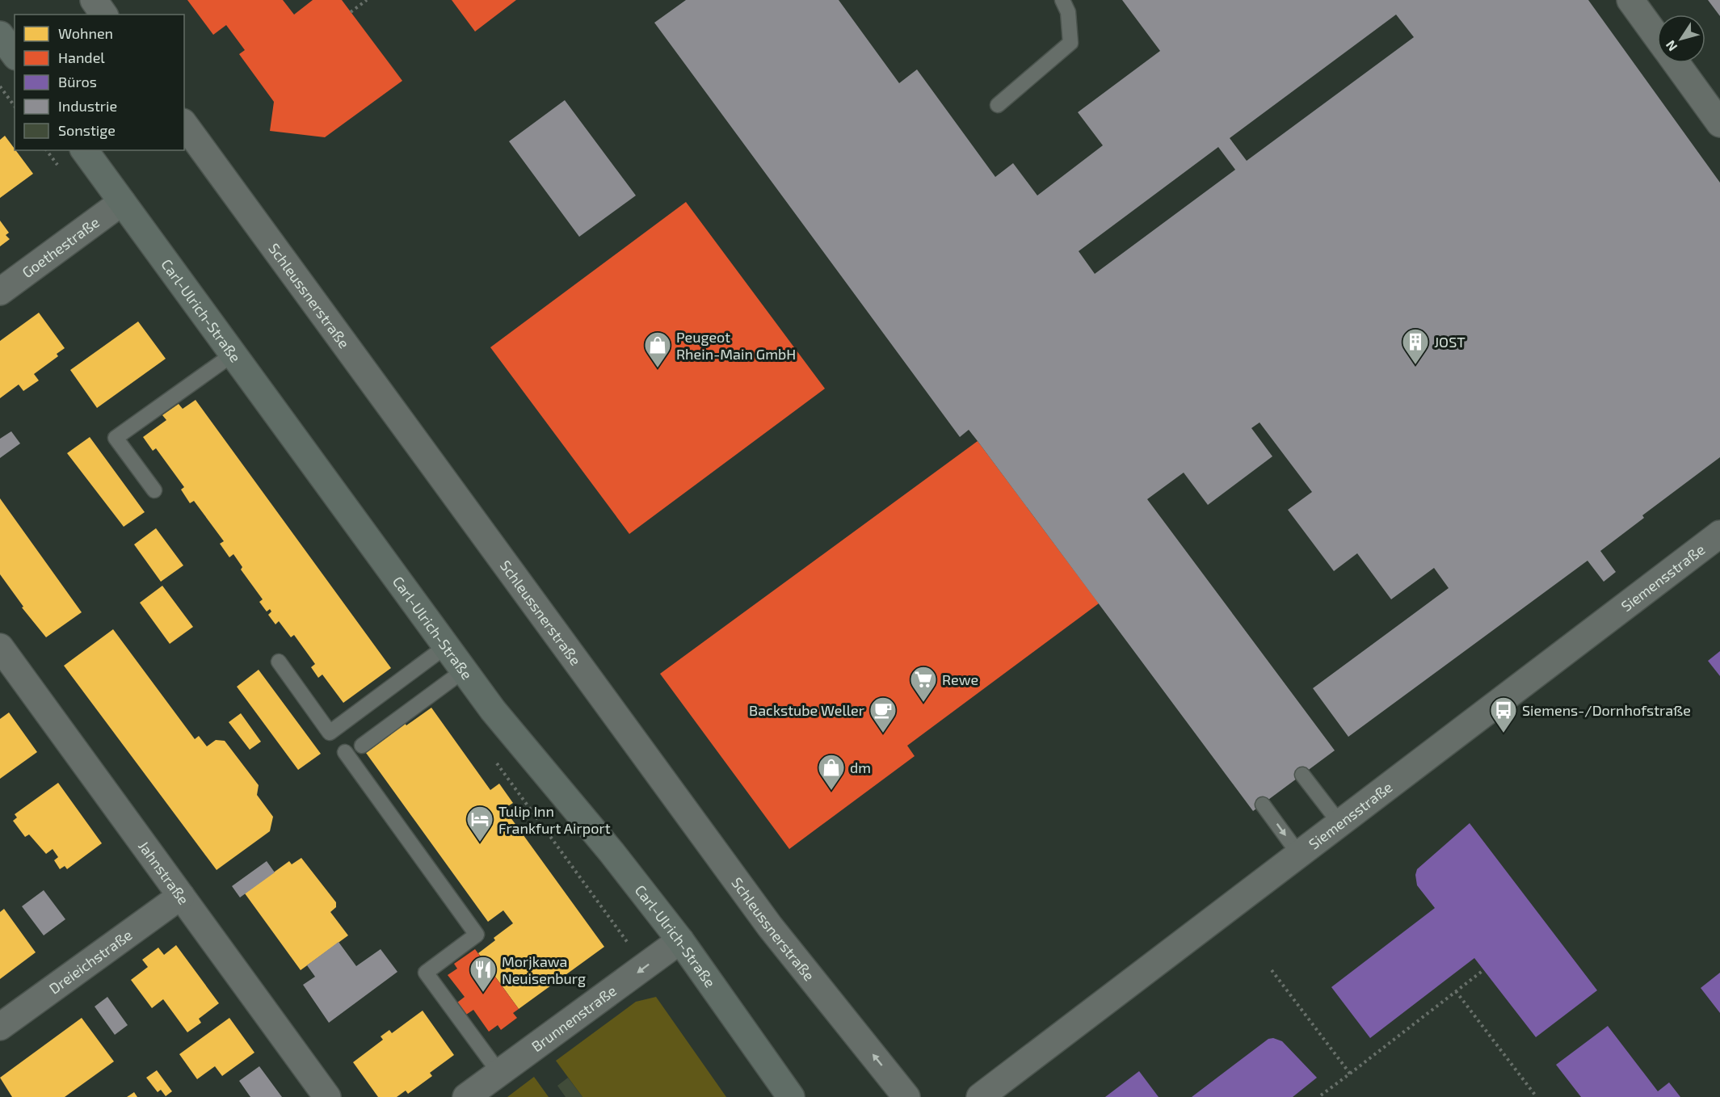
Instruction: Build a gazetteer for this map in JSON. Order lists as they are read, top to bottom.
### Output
{
  "streets": {
    "main road": ["Carl-Ulrich-Straße"],
    "street": [
      "Goethestraße",
      "Schleussnerstraße",
      "Siemensstraße",
      "Jahnstraße",
      "Dreieichstraße",
      "Brunnenstraße"
    ]
  },
  "crossings": [
    ["Goethestraße", "Carl-Ulrich-Straße"],
    ["Carl-Ulrich-Straße", "Brunnenstraße"],
    ["Jahnstraße", "Dreieichstraße"]
  ],
  "one_way": ["Schleussnerstraße", "Brunnenstraße"],
  "places": {
    "building": ["JOST"],
    "shop": ["Peugeot Rhein-Main GmbH", "dm"],
    "supermarket": ["Rewe"],
    "cafe": ["Backstube Weller"],
    "bus stop": ["Siemens-/Dornhofstraße"],
    "hotel": ["Tulip Inn Frankfurt Airport"],
    "restaurant": ["Morjkawa Neuisenburg"]
  },
  "legend": [
    "Wohnen",
    "Handel",
    "Büros",
    "Industrie",
    "Sonstige"
  ],
  "north": "bottom left"
}
